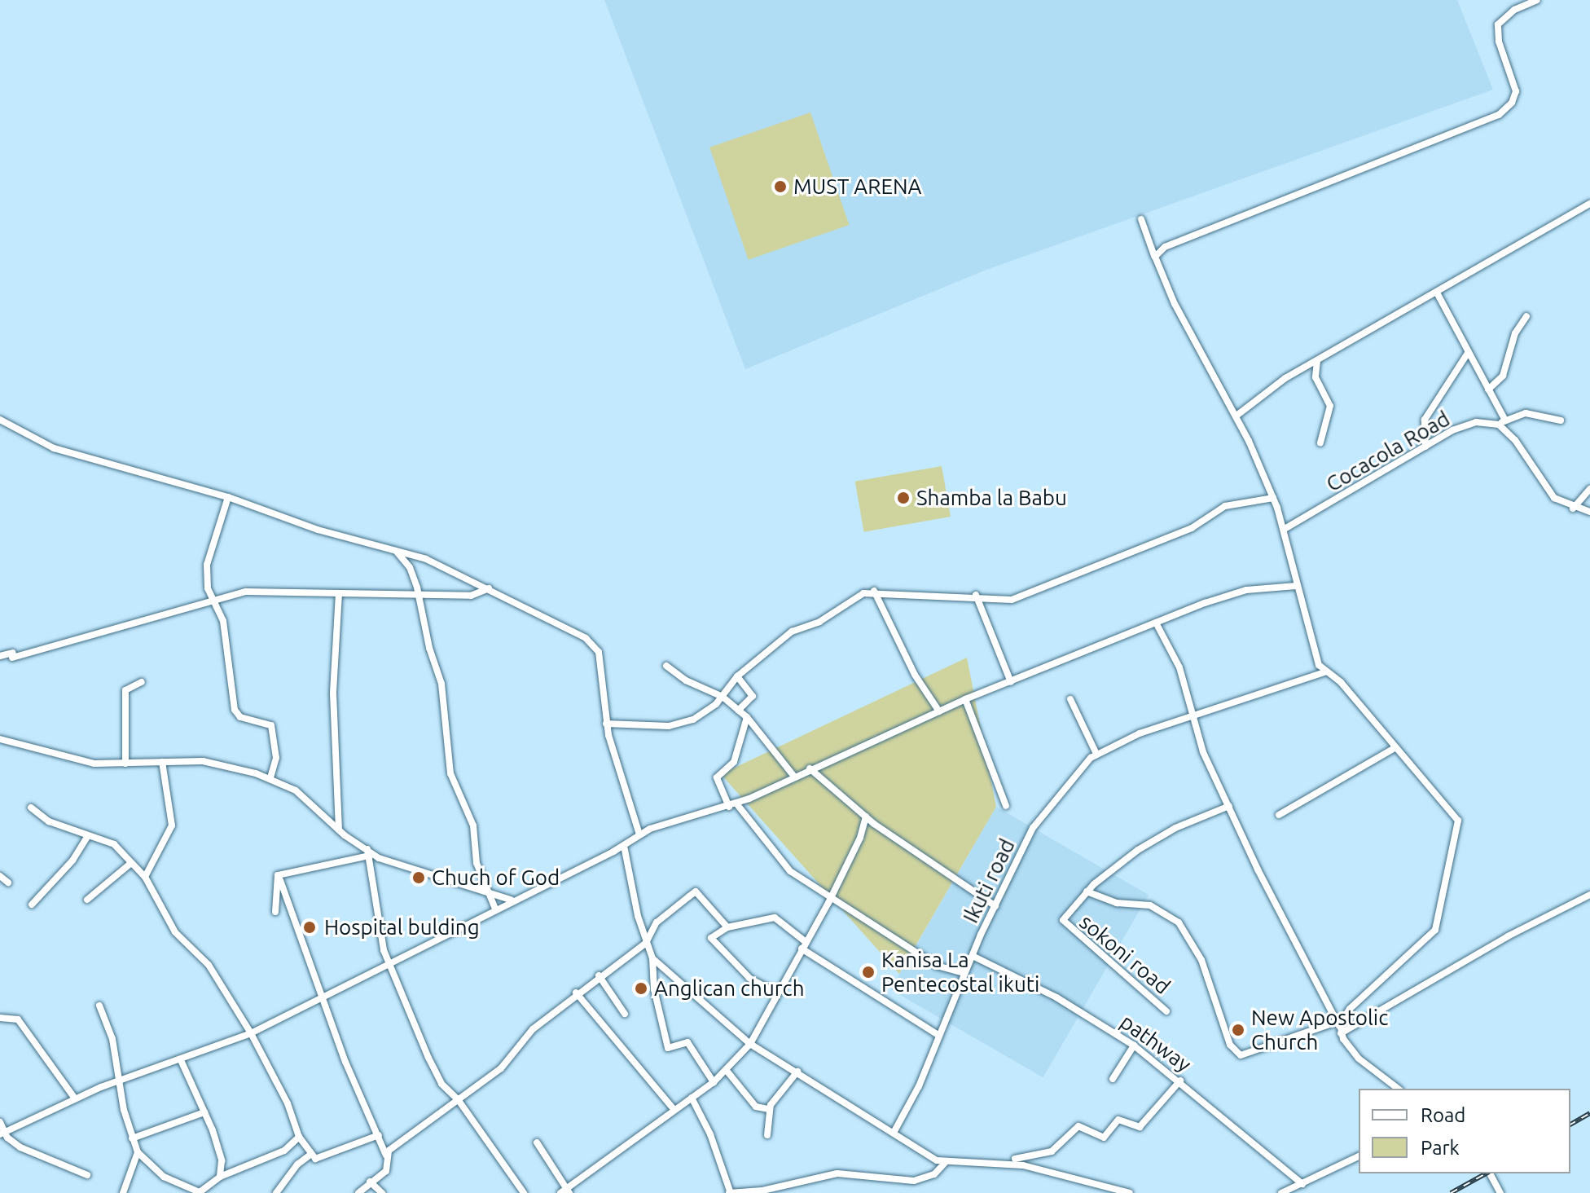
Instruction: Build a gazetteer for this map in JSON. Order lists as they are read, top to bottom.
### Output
{
  "streets": {
    "street": [
      "Cocacola Road",
      "Ikuti road",
      "sokoni road",
      "pathway"
    ]
  },
  "crossings": [
    ["Ikuti road", "pathway"]
  ],
  "places": [
    "MUST ARENA",
    "Shamba la Babu",
    "Chuch of God",
    "Hospital bulding",
    "Kanisa La Pentecostal ikuti",
    "Anglican church",
    "New Apostolic Church"
  ],
  "legend": ["Road", "Park"]
}
